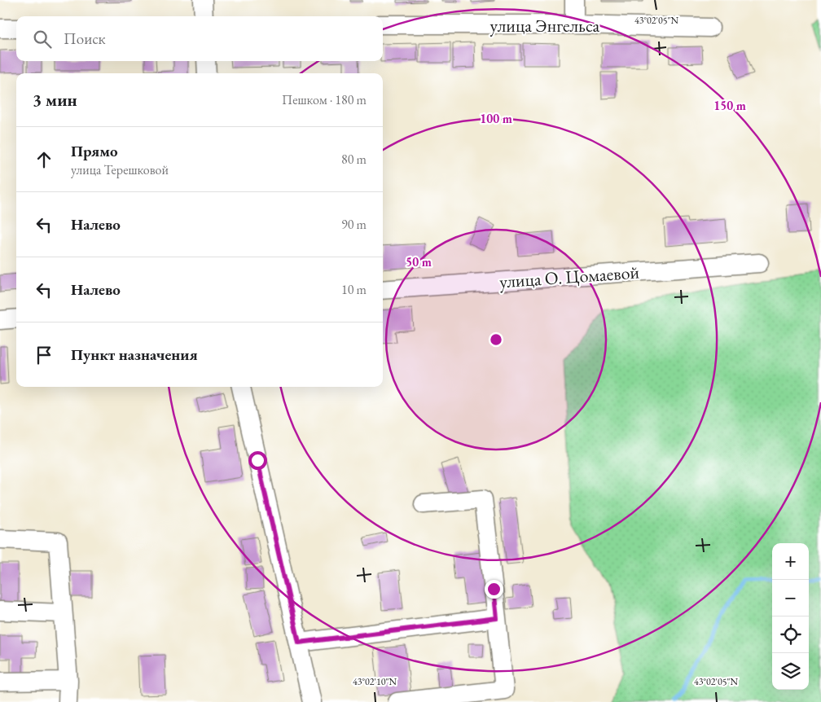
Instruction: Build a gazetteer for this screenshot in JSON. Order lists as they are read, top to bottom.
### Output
{
  "streets": {
    "street": ["улица Энгельса", "улица О. Цомаевой"]
  },
  "page": {
    "search": "Поиск",
    "heading": ["3 мин", "Пешком · 180 m"],
    "list": [
      ["Прямо", "улица Терешковой", "80 m"],
      ["Налево", "90 m"],
      ["Налево", "10 m"],
      "Пункт назначения"
    ],
    "map_buttons": ["+", "−"]
  },
  "coordinates": ["43°02'05\"N", "43°02'10\"N"],
  "rings": ["150 m", "100 m", "50 m"]
}
